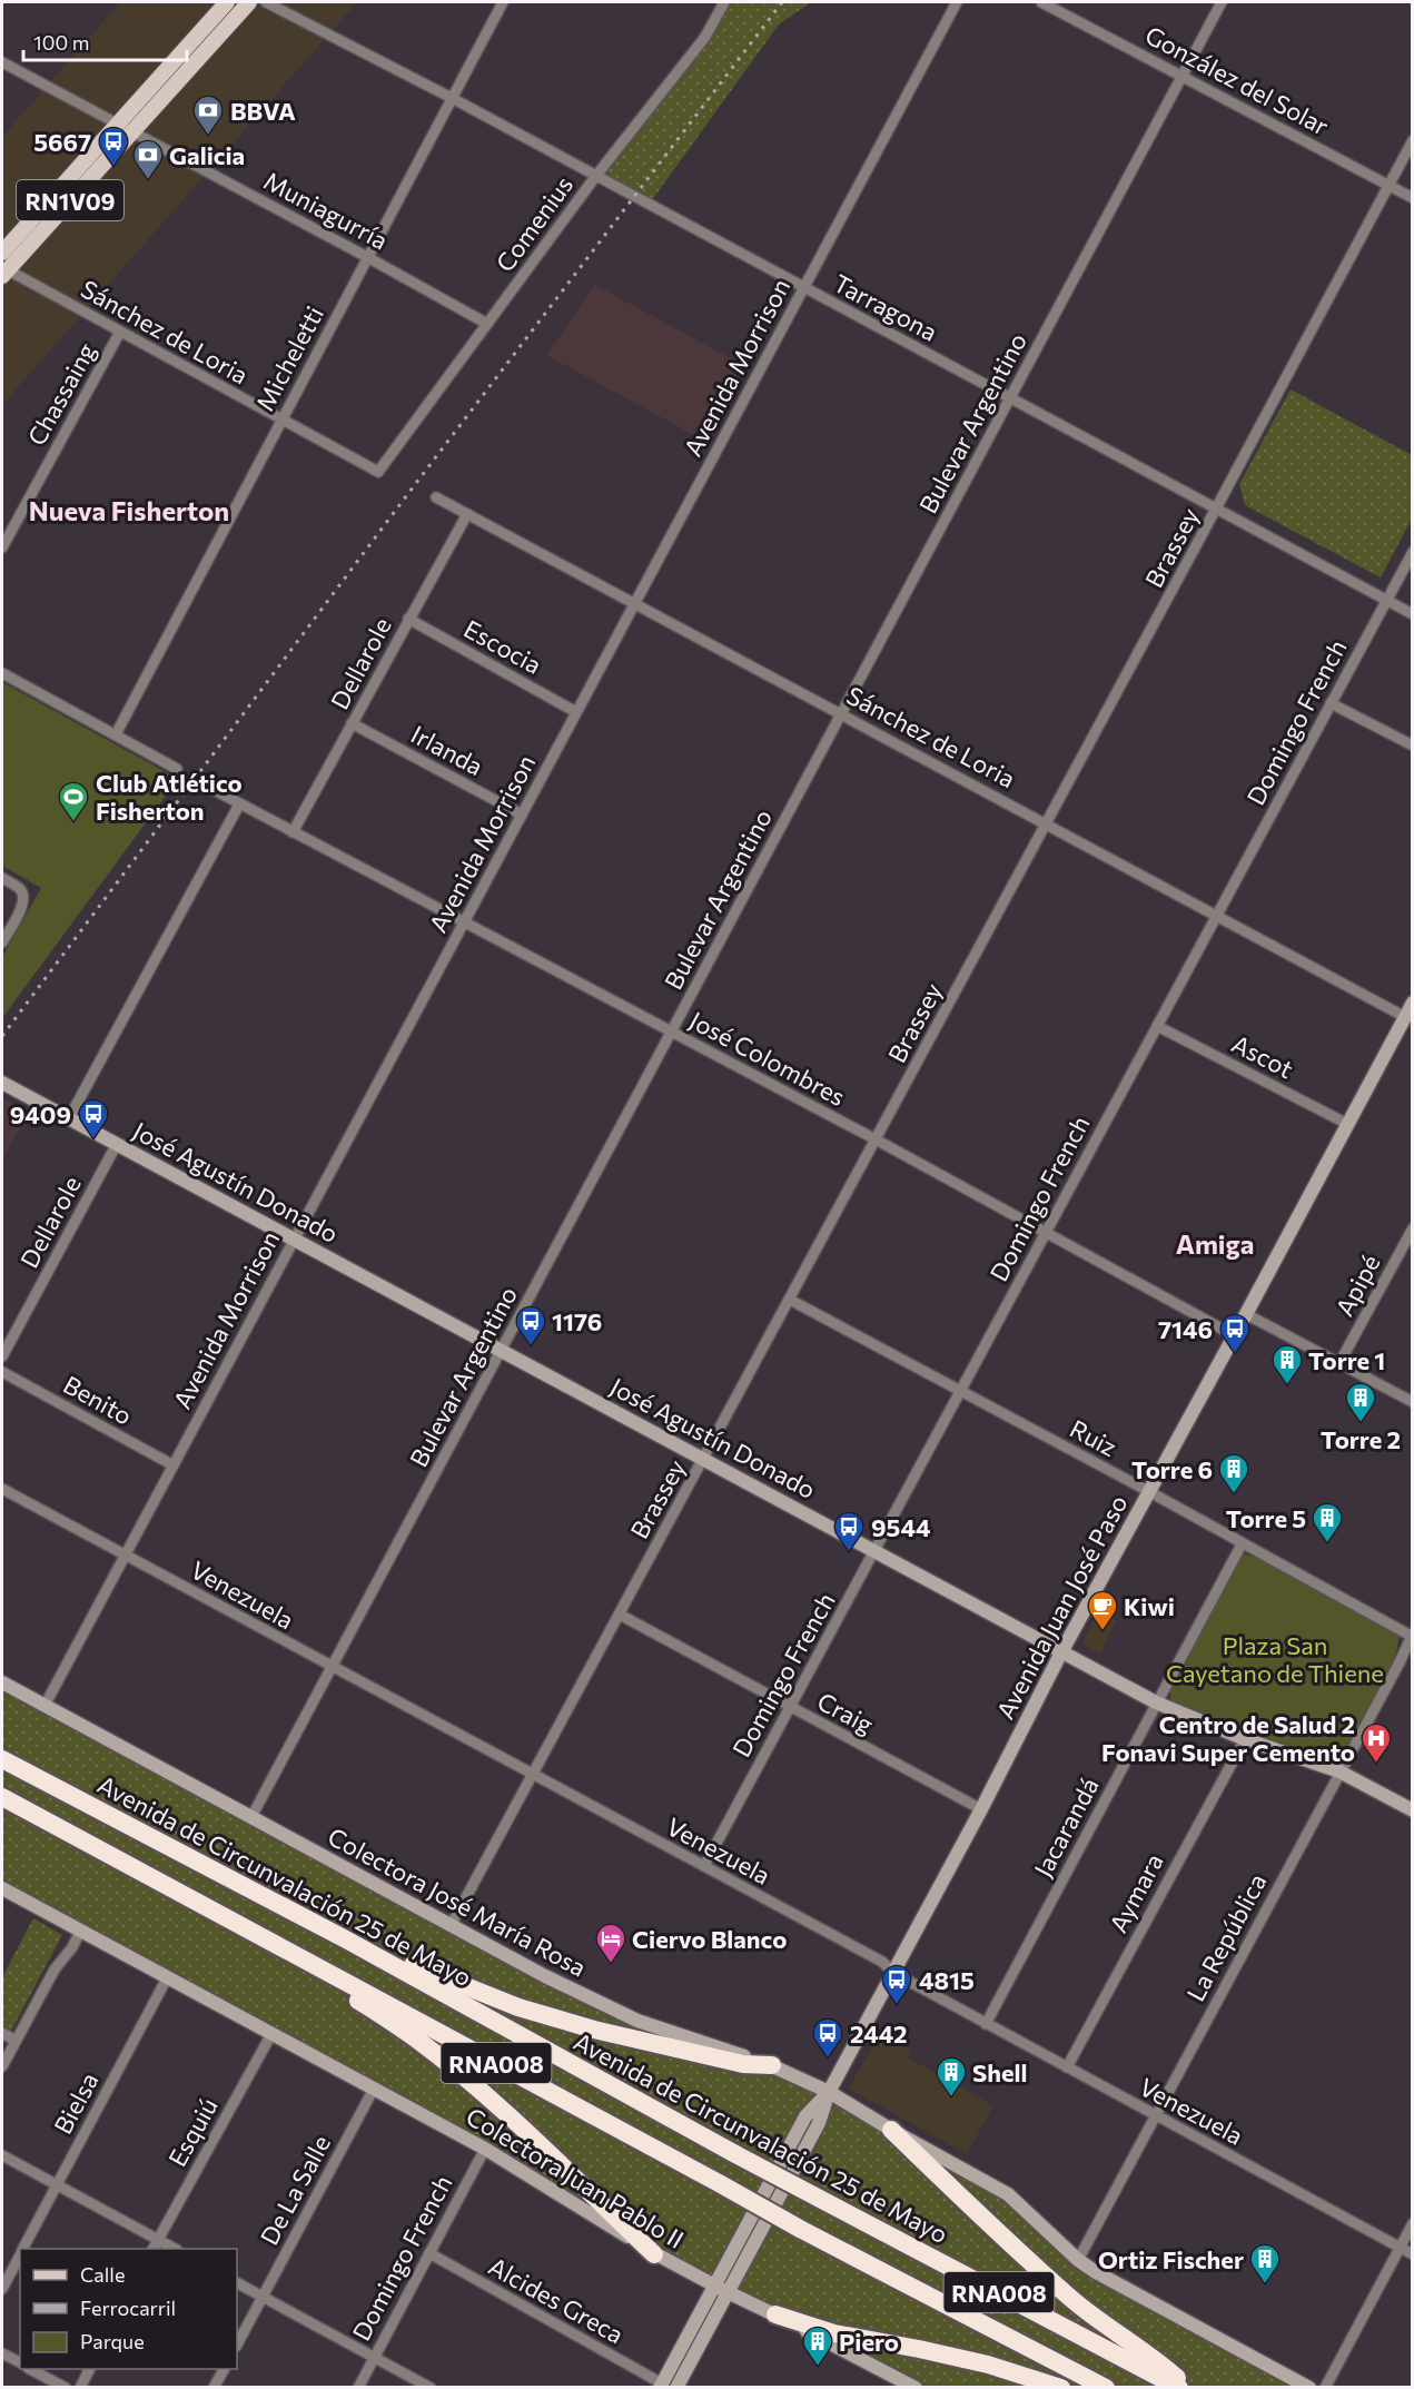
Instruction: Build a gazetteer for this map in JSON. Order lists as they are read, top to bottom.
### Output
{
  "streets": {
    "highway": ["Avenida de Circunvalación 25 de Mayo", "RNA008"],
    "main road": [
      "RN1V09",
      "José Agustín Donado",
      "Avenida Juan José Paso",
      "Colectora José María Rosa",
      "Colectora Juan Pablo II"
    ],
    "street": [
      "González del Solar",
      "Muniagurría",
      "Comenius",
      "Tarragona",
      "Sánchez de Loria",
      "Micheletti",
      "Avenida Morrison",
      "Chassaing",
      "Bulevar Argentino",
      "Brassey",
      "Escocia",
      "Dellarole",
      "Domingo French",
      "Irlanda",
      "Ascot",
      "José Colombres",
      "Apipé",
      "Benito",
      "Ruiz",
      "Venezuela",
      "Craig",
      "Jacarandá",
      "Aymara",
      "La República",
      "Bielsa",
      "Esquiú",
      "De La Salle",
      "Alcides Greca"
    ]
  },
  "crossings": [
    ["González del Solar", "Bulevar Argentino"],
    ["González del Solar", "Brassey"],
    ["RN1V09", "Muniagurría"],
    ["RN1V09", "Sánchez de Loria"],
    ["Muniagurría", "Comenius"],
    ["Muniagurría", "Micheletti"],
    ["Comenius", "Tarragona"],
    ["Comenius", "Sánchez de Loria"],
    ["Tarragona", "Micheletti"],
    ["Tarragona", "Avenida Morrison"],
    ["Tarragona", "Bulevar Argentino"],
    ["Tarragona", "Brassey"],
    ["Tarragona", "Domingo French"],
    ["Sánchez de Loria", "Micheletti"],
    ["Sánchez de Loria", "Avenida Morrison"],
    ["Sánchez de Loria", "Chassaing"],
    ["Sánchez de Loria", "Bulevar Argentino"],
    ["Sánchez de Loria", "Brassey"],
    ["Sánchez de Loria", "Dellarole"],
    ["Sánchez de Loria", "Domingo French"],
    ["Sánchez de Loria", "Avenida Juan José Paso"],
    ["Avenida Morrison", "Escocia"],
    ["Avenida Morrison", "Irlanda"],
    ["Avenida Morrison", "José Colombres"],
    ["Avenida Morrison", "José Agustín Donado"],
    ["Avenida Morrison", "Benito"],
    ["Avenida Morrison", "Venezuela"],
    ["Avenida Morrison", "Colectora José María Rosa"],
    ["Bulevar Argentino", "José Colombres"],
    ["Bulevar Argentino", "José Agustín Donado"],
    ["Bulevar Argentino", "Venezuela"],
    ["Bulevar Argentino", "Colectora José María Rosa"],
    ["Brassey", "José Colombres"],
    ["Brassey", "José Agustín Donado"],
    ["Brassey", "Ruiz"],
    ["Brassey", "Venezuela"],
    ["Brassey", "Craig"],
    ["Brassey", "Colectora José María Rosa"],
    ["Escocia", "Dellarole"],
    ["Dellarole", "Irlanda"],
    ["Dellarole", "José Colombres"],
    ["Dellarole", "José Agustín Donado"],
    ["Domingo French", "Ascot"],
    ["Domingo French", "José Colombres"],
    ["Domingo French", "José Agustín Donado"],
    ["Domingo French", "Ruiz"],
    ["Domingo French", "Venezuela"],
    ["Domingo French", "Craig"],
    ["Domingo French", "Colectora Juan Pablo II"],
    ["Domingo French", "Alcides Greca"],
    ["Ascot", "Avenida Juan José Paso"],
    ["José Colombres", "Avenida Juan José Paso"],
    ["José Agustín Donado", "Avenida Juan José Paso"],
    ["José Agustín Donado", "Jacarandá"],
    ["José Agustín Donado", "Aymara"],
    ["José Agustín Donado", "La República"],
    ["Ruiz", "Avenida Juan José Paso"],
    ["Ruiz", "Jacarandá"],
    ["Ruiz", "La República"],
    ["Venezuela", "Avenida Juan José Paso"],
    ["Venezuela", "Jacarandá"],
    ["Venezuela", "Aymara"],
    ["Venezuela", "La República"],
    ["Avenida Juan José Paso", "Craig"],
    ["Avenida Juan José Paso", "Colectora José María Rosa"],
    ["Avenida Juan José Paso", "Colectora Juan Pablo II"],
    ["Avenida Juan José Paso", "Alcides Greca"],
    ["Colectora José María Rosa", "La República"],
    ["Bielsa", "Colectora Juan Pablo II"],
    ["Esquiú", "Colectora Juan Pablo II"],
    ["Colectora Juan Pablo II", "De La Salle"]
  ],
  "districts": ["Nueva Fisherton", "Amiga"],
  "parks": ["Plaza San Cayetano de Thiene"],
  "places": {
    "bank": ["BBVA", "Galicia"],
    "bus stop": [
      "5667",
      "9409",
      "1176",
      "7146",
      "9544",
      "4815",
      "2442"
    ],
    "sports": ["Club Atlético Fisherton"],
    "building": [
      "Torre 1",
      "Torre 2",
      "Torre 6",
      "Torre 5",
      "Shell",
      "Ortiz Fischer",
      "Piero"
    ],
    "cafe": ["Kiwi"],
    "hospital": ["Centro de Salud 2 Fonavi Super Cemento"],
    "hotel": ["Ciervo Blanco"]
  },
  "legend": ["Calle", "Ferrocarril", "Parque"],
  "scale_bar": "100 m"
}
